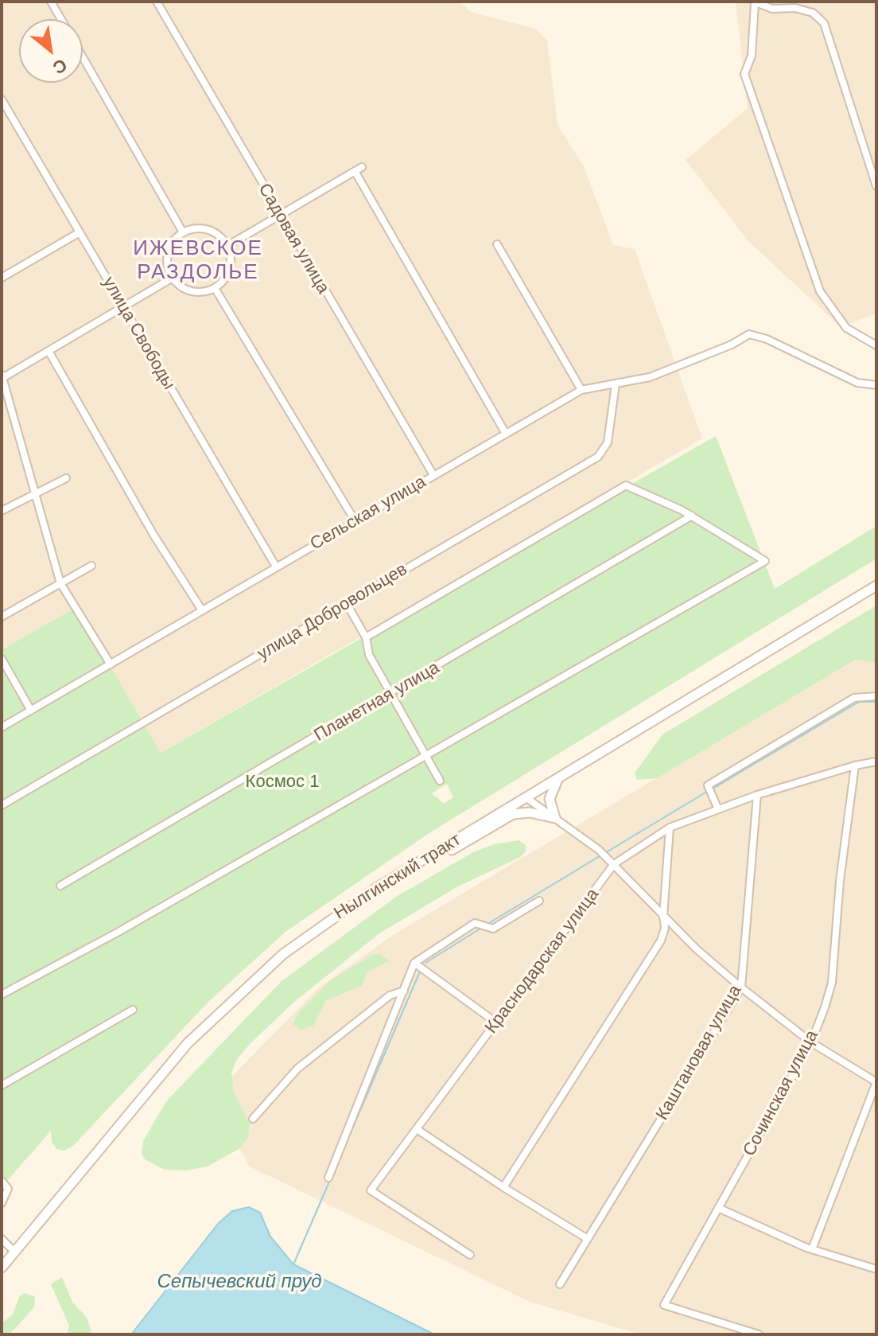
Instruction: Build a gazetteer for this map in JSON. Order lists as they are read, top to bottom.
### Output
{
  "streets": {
    "main road": ["Нылгинский тракт"],
    "street": [
      "Садовая улица",
      "улица Свободы",
      "Сельская улица",
      "улица Добровольцев",
      "Планетная улица",
      "Краснодарская улица",
      "Каштановая улица",
      "Сочинская улица"
    ]
  },
  "crossings": [
    ["Садовая улица", "Сельская улица"],
    ["улица Свободы", "Сельская улица"],
    ["Сельская улица", "улица Добровольцев"],
    ["Краснодарская улица", "Каштановая улица"],
    ["Краснодарская улица", "Сочинская улица"]
  ],
  "districts": ["ИЖЕВСКОЕ РАЗДОЛЬЕ"],
  "water": ["Сепычевский пруд"],
  "parks": ["Космос 1"],
  "north": "bottom right"
}
